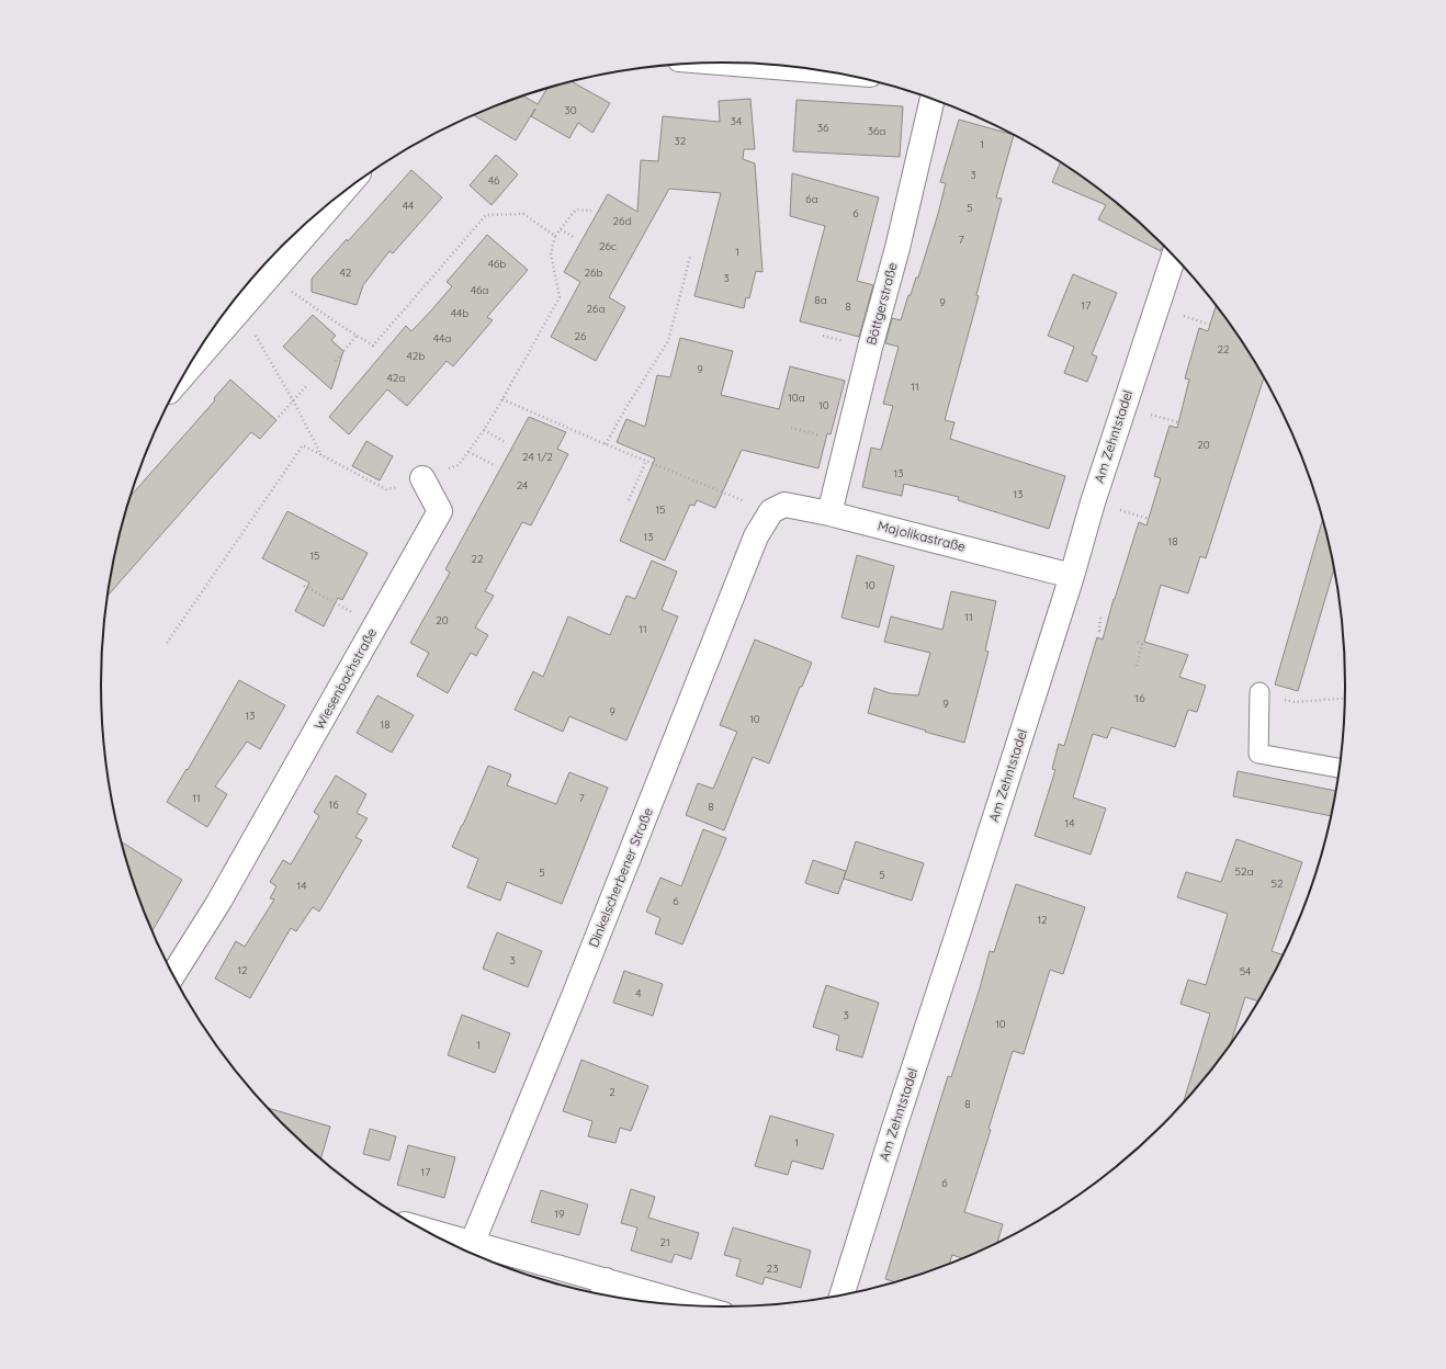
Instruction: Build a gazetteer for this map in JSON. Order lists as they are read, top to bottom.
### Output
{
  "streets": {
    "street": [
      "Böttgerstraße",
      "Am Zehntstadel",
      "Majolikastraße",
      "Wiesenbachstraße",
      "Dinkelscherbener Straße"
    ]
  },
  "crossings": [
    ["Böttgerstraße", "Majolikastraße"],
    ["Am Zehntstadel", "Majolikastraße"],
    ["Majolikastraße", "Dinkelscherbener Straße"]
  ],
  "house_numbers": [
    "30",
    "34",
    "36",
    "36a",
    "32",
    "1",
    "3",
    "46",
    "6a",
    "44",
    "5",
    "6",
    "26d",
    "7",
    "26c",
    "1",
    "46b",
    "42",
    "26b",
    "3",
    "46a",
    "8a",
    "9",
    "17",
    "8",
    "26a",
    "44b",
    "26",
    "44a",
    "22",
    "42b",
    "9",
    "42a",
    "11",
    "10a",
    "10",
    "20",
    "24 1/2",
    "13",
    "24",
    "13",
    "15",
    "13",
    "18",
    "15",
    "22",
    "10",
    "11",
    "20",
    "11",
    "16",
    "9",
    "9",
    "13",
    "10",
    "18",
    "11",
    "7",
    "16",
    "8",
    "14",
    "52a",
    "5",
    "5",
    "52",
    "14",
    "6",
    "12",
    "3",
    "12",
    "54",
    "4",
    "3",
    "10",
    "1",
    "2",
    "8",
    "1",
    "17",
    "6",
    "19",
    "21",
    "23"
  ]
}
